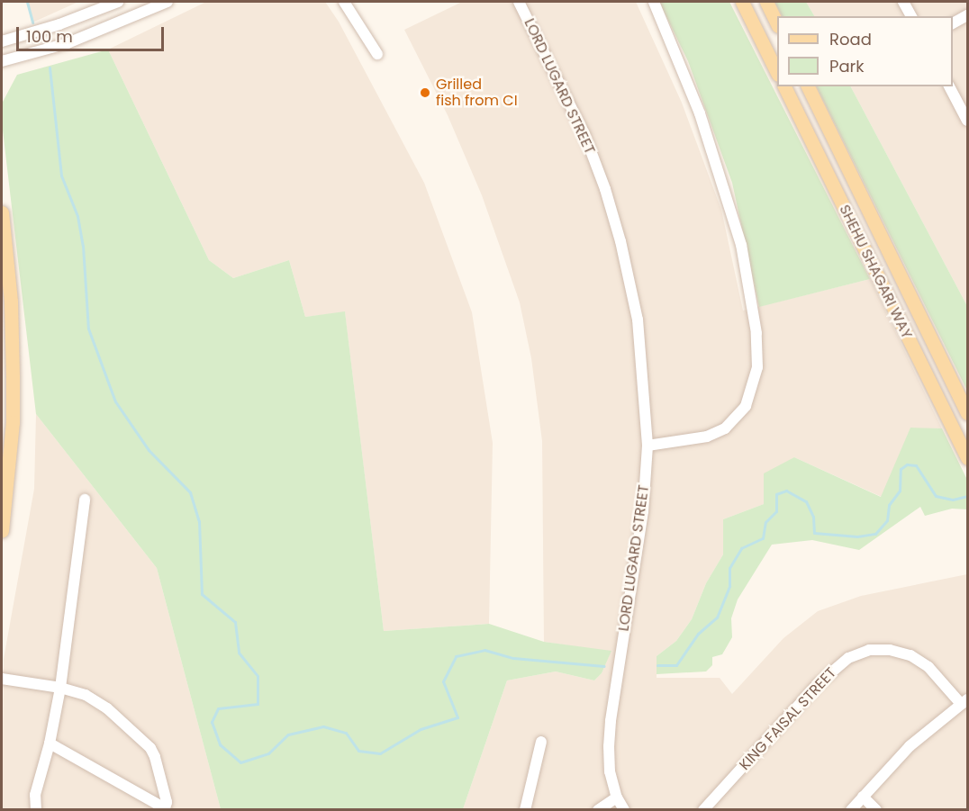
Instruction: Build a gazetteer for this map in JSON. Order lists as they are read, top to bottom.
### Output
{
  "streets": {
    "main road": ["SHEHU SHAGARI WAY"],
    "street": ["LORD LUGARD STREET", "KING FAISAL STREET"]
  },
  "places": ["Grilled fish from CI"],
  "legend": ["Road", "Park"],
  "scale_bar": "100 m"
}
